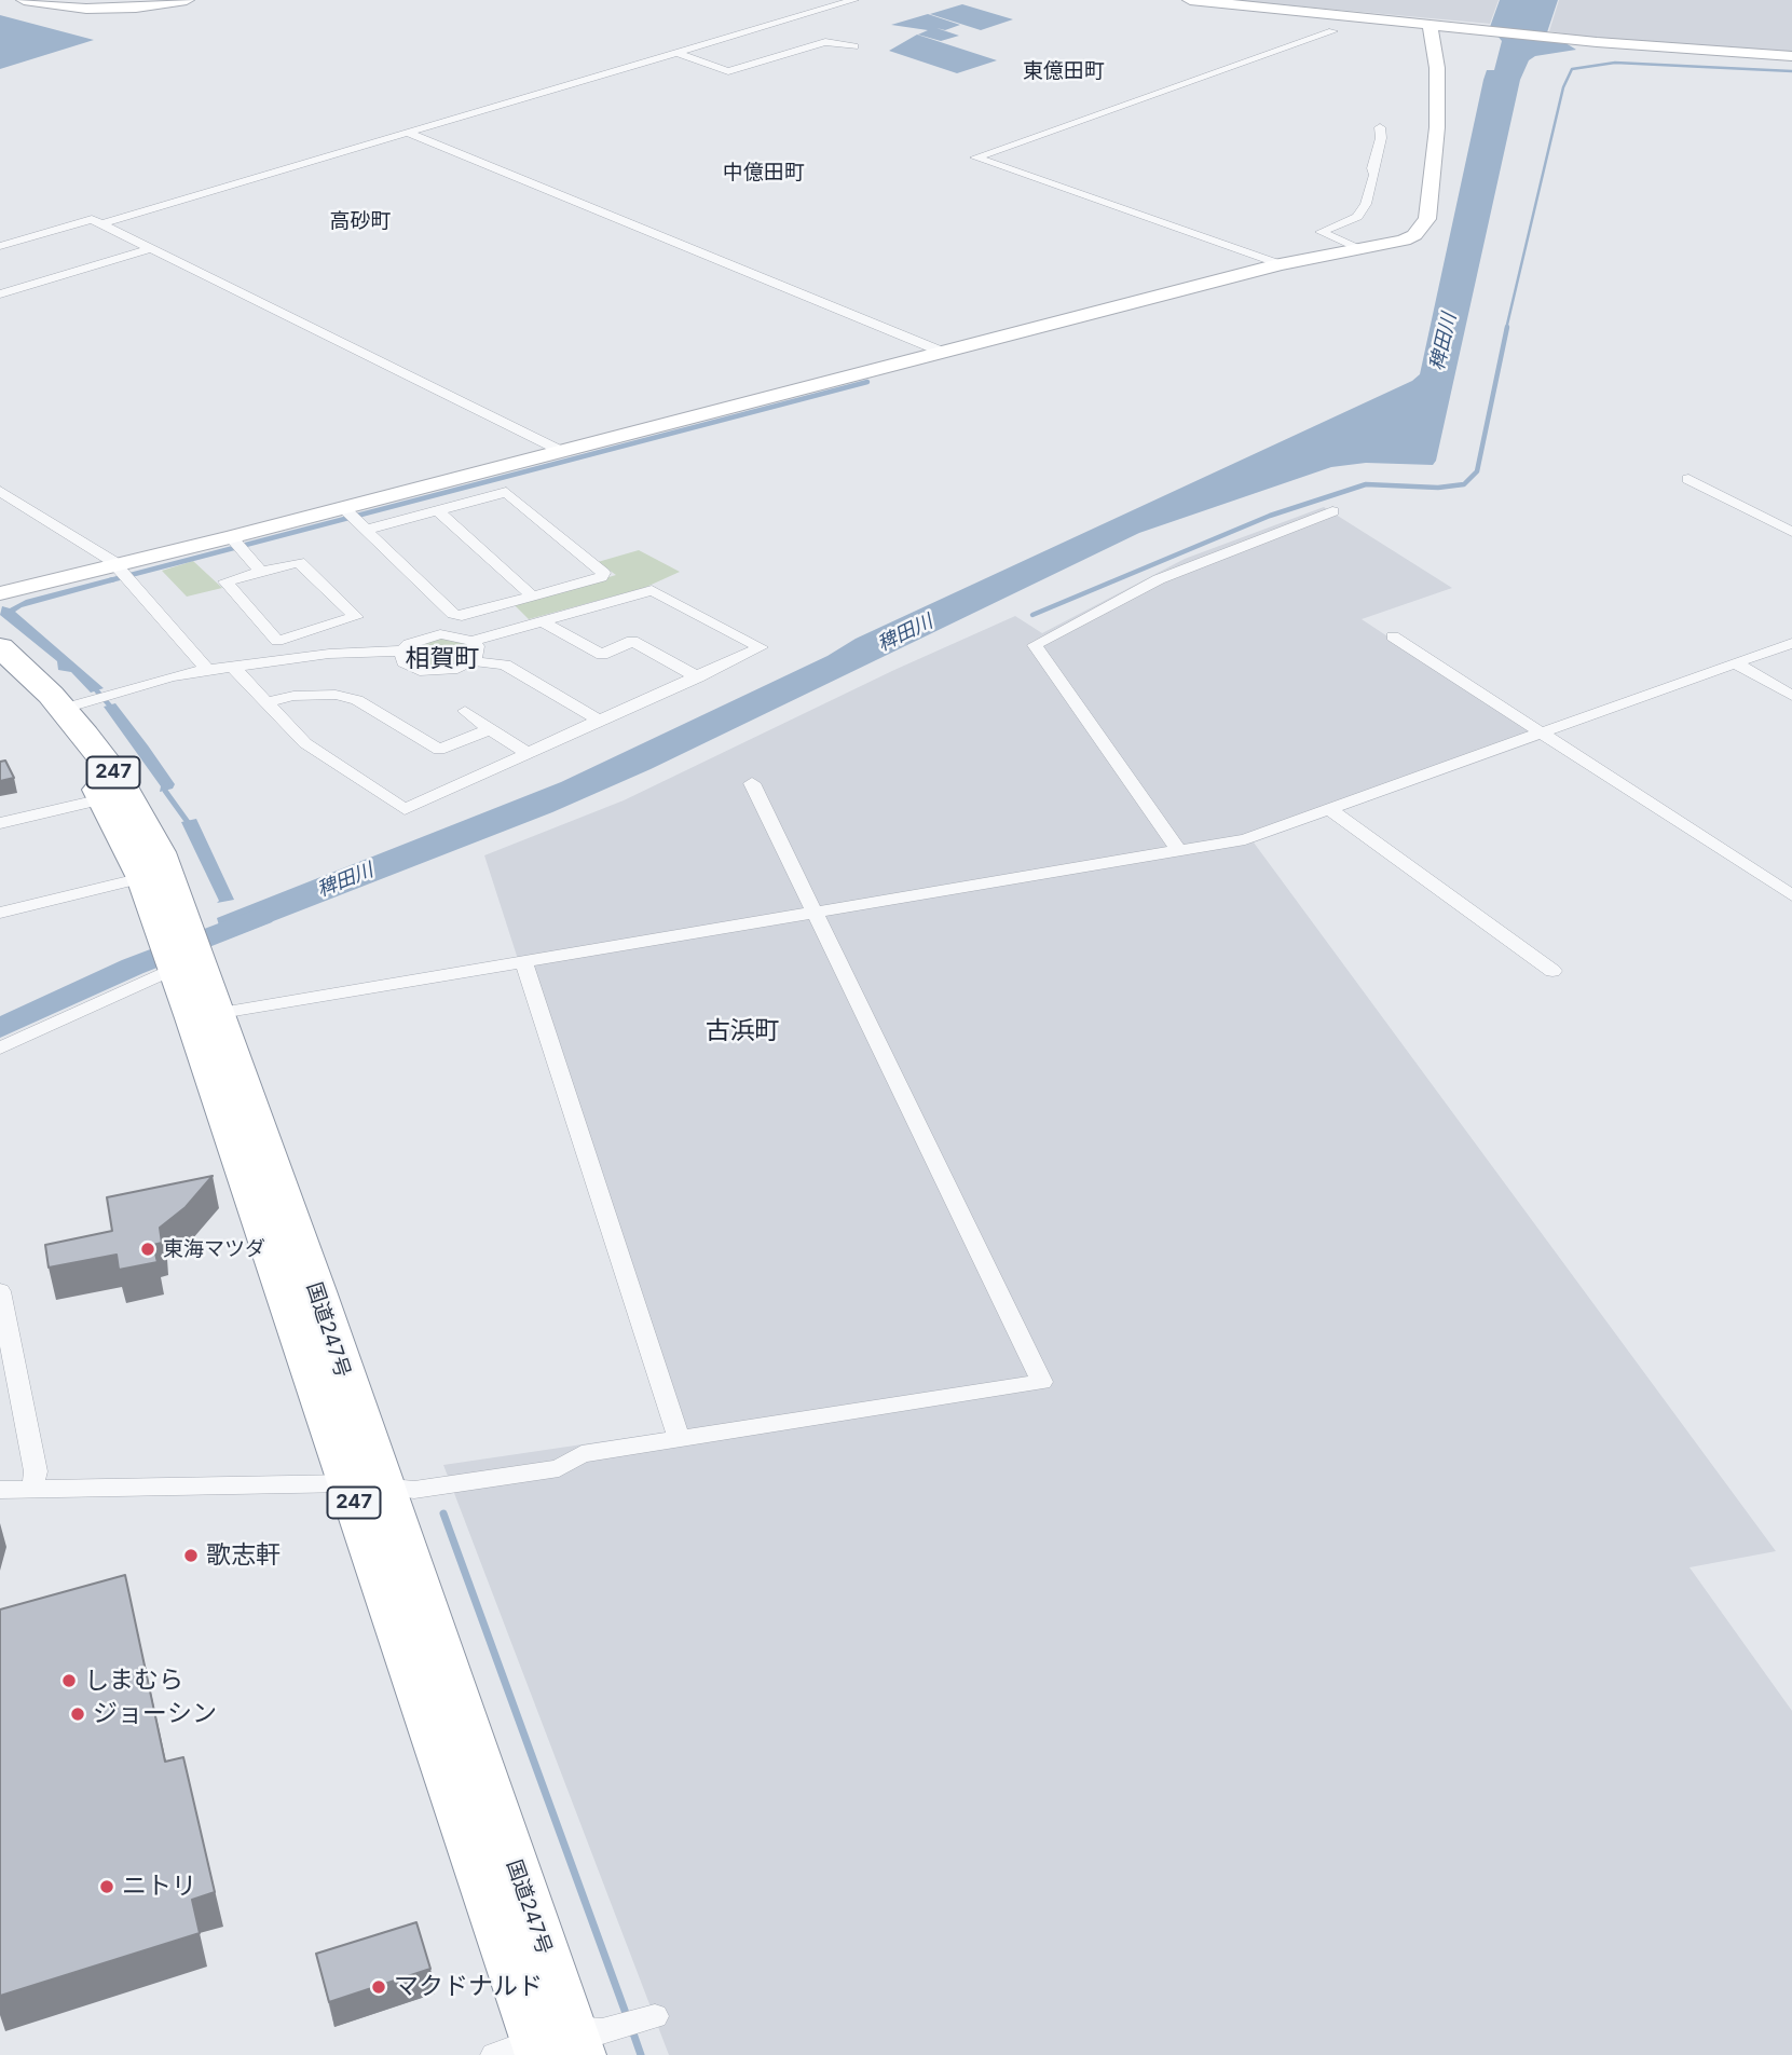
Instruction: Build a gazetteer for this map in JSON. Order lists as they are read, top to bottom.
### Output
{
  "streets": {
    "highway": ["247", "国道247号"]
  },
  "districts": [
    "東億田町",
    "中億田町",
    "高砂町",
    "相賀町",
    "古浜町"
  ],
  "water": ["稗田川"],
  "places": [
    "東海マツダ",
    "歌志軒",
    "しまむら",
    "ジョーシン",
    "ニトリ",
    "マクドナルド"
  ]
}
